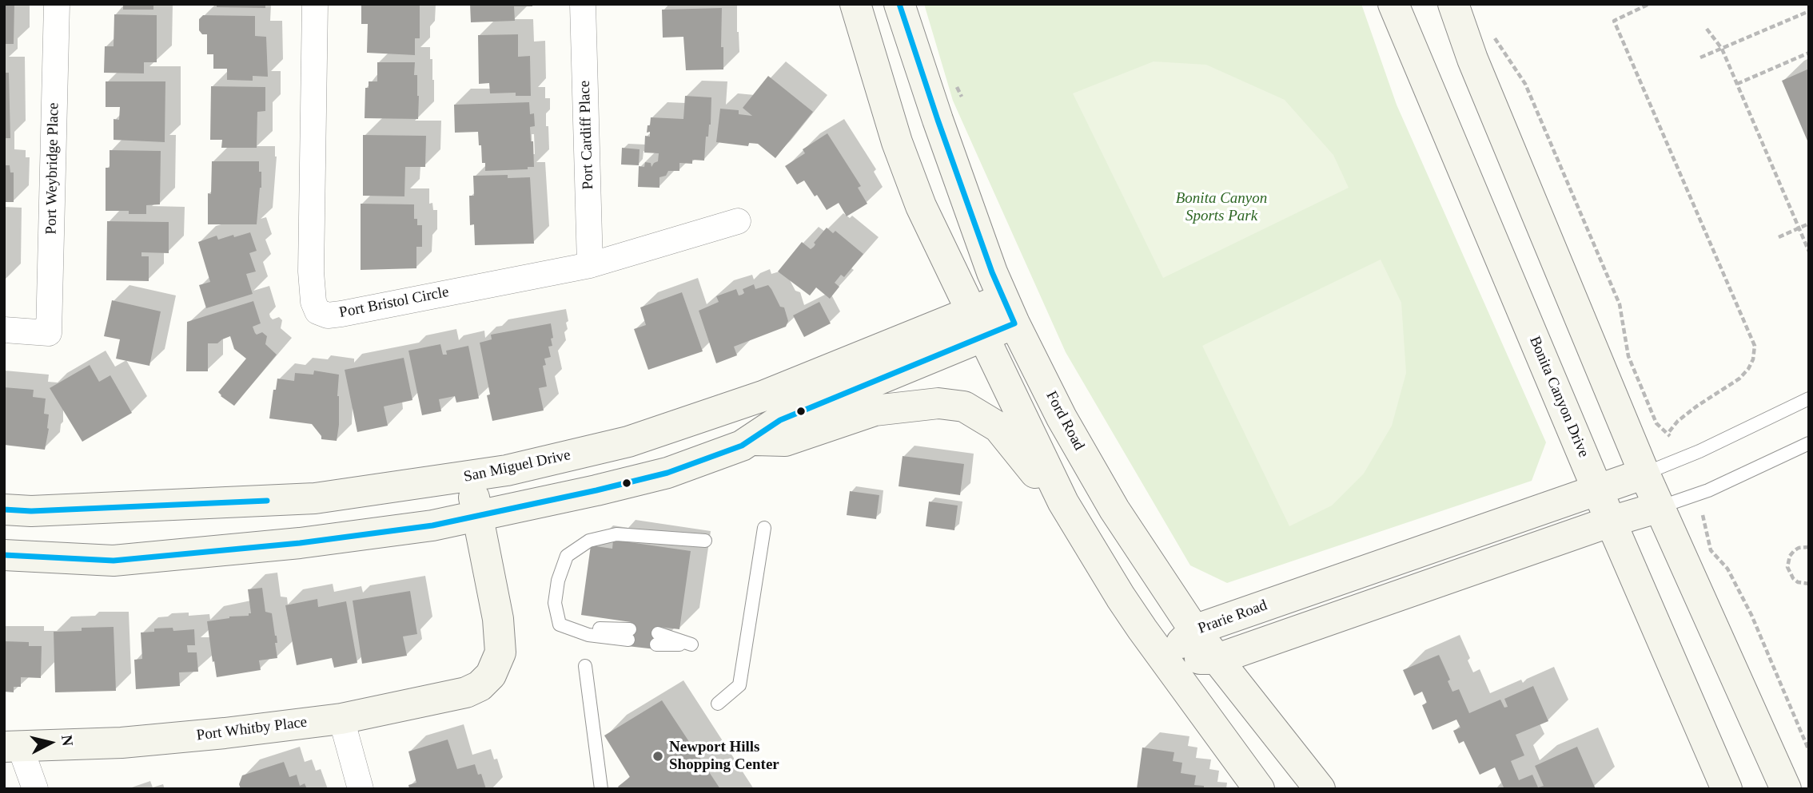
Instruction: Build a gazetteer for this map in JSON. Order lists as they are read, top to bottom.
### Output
{
  "streets": {
    "main road": [
      "Bonita Canyon Drive",
      "Ford Road",
      "San Miguel Drive",
      "Prarie Road",
      "Port Whitby Place"
    ],
    "street": ["Port Cardiff Place", "Port Weybridge Place", "Port Bristol Circle"]
  },
  "crossings": [
    ["Port Cardiff Place", "Port Bristol Circle"],
    ["Bonita Canyon Drive", "Prarie Road"],
    ["Ford Road", "San Miguel Drive"],
    ["Ford Road", "Prarie Road"],
    ["San Miguel Drive", "Port Whitby Place"]
  ],
  "parks": ["Bonita Canyon Sports Park"],
  "places": ["Newport Hills Shopping Center"],
  "north": "right"
}
